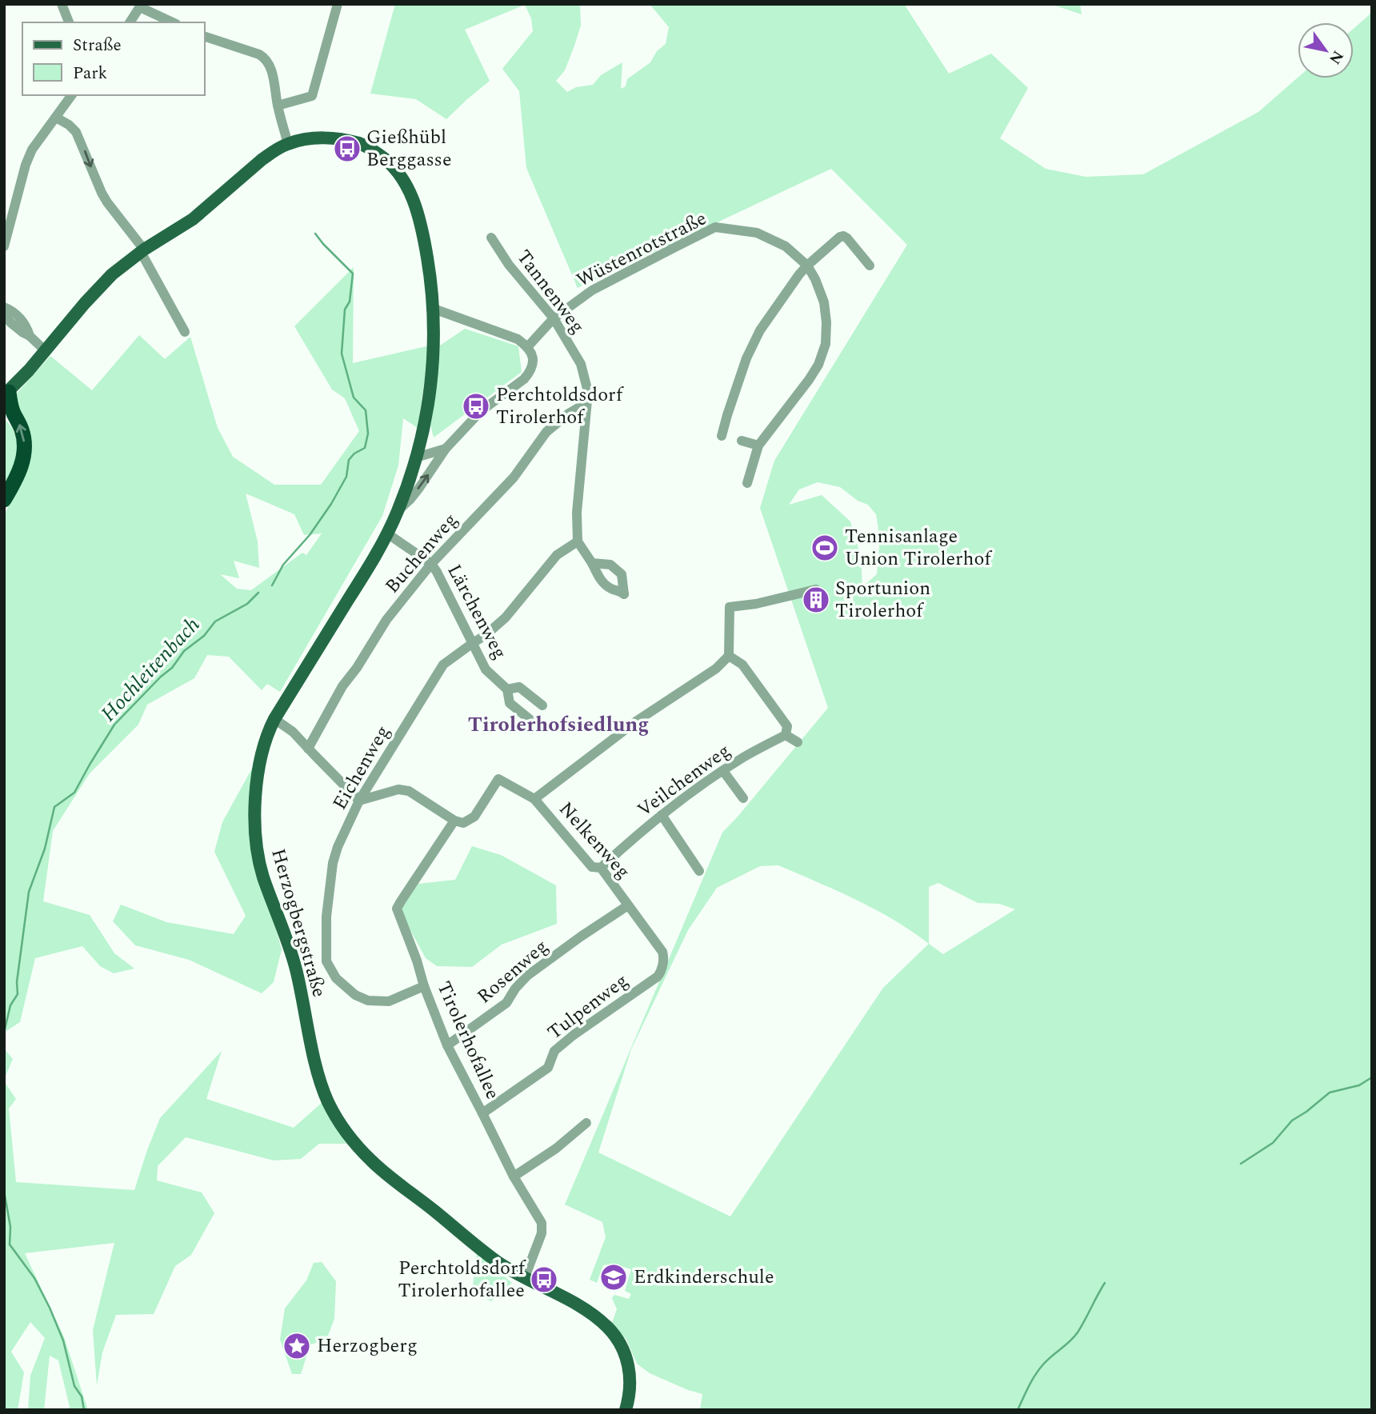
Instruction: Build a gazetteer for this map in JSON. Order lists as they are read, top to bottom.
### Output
{
  "streets": {
    "main road": ["Herzogbergstraße"],
    "street": [
      "Wüstenrotstraße",
      "Tannenweg",
      "Buchenweg",
      "Lärchenweg",
      "Eichenweg",
      "Veilchenweg",
      "Nelkenweg",
      "Rosenweg",
      "Tulpenweg",
      "Tirolerhofallee"
    ]
  },
  "crossings": [
    ["Wüstenrotstraße", "Tannenweg"],
    ["Tannenweg", "Buchenweg"],
    ["Tannenweg", "Eichenweg"],
    ["Buchenweg", "Lärchenweg"],
    ["Lärchenweg", "Eichenweg"],
    ["Lärchenweg", "Herzogbergstraße"],
    ["Eichenweg", "Tirolerhofallee"],
    ["Veilchenweg", "Nelkenweg"],
    ["Nelkenweg", "Rosenweg"],
    ["Nelkenweg", "Tulpenweg"],
    ["Nelkenweg", "Tirolerhofallee"],
    ["Herzogbergstraße", "Tirolerhofallee"],
    ["Rosenweg", "Tirolerhofallee"],
    ["Tulpenweg", "Tirolerhofallee"]
  ],
  "districts": ["Tirolerhofsiedlung"],
  "water": ["Hochleitenbach"],
  "places": {
    "bus stop": ["Gießhübl Berggasse", "Perchtoldsdorf Tirolerhof", "Perchtoldsdorf Tirolerhofallee"],
    "sports": ["Tennisanlage Union Tirolerhof"],
    "building": ["Sportunion Tirolerhof"],
    "school or university": ["Erdkinderschule"],
    "place": ["Herzogberg"]
  },
  "legend": ["Straße", "Park"],
  "north": "bottom right"
}
